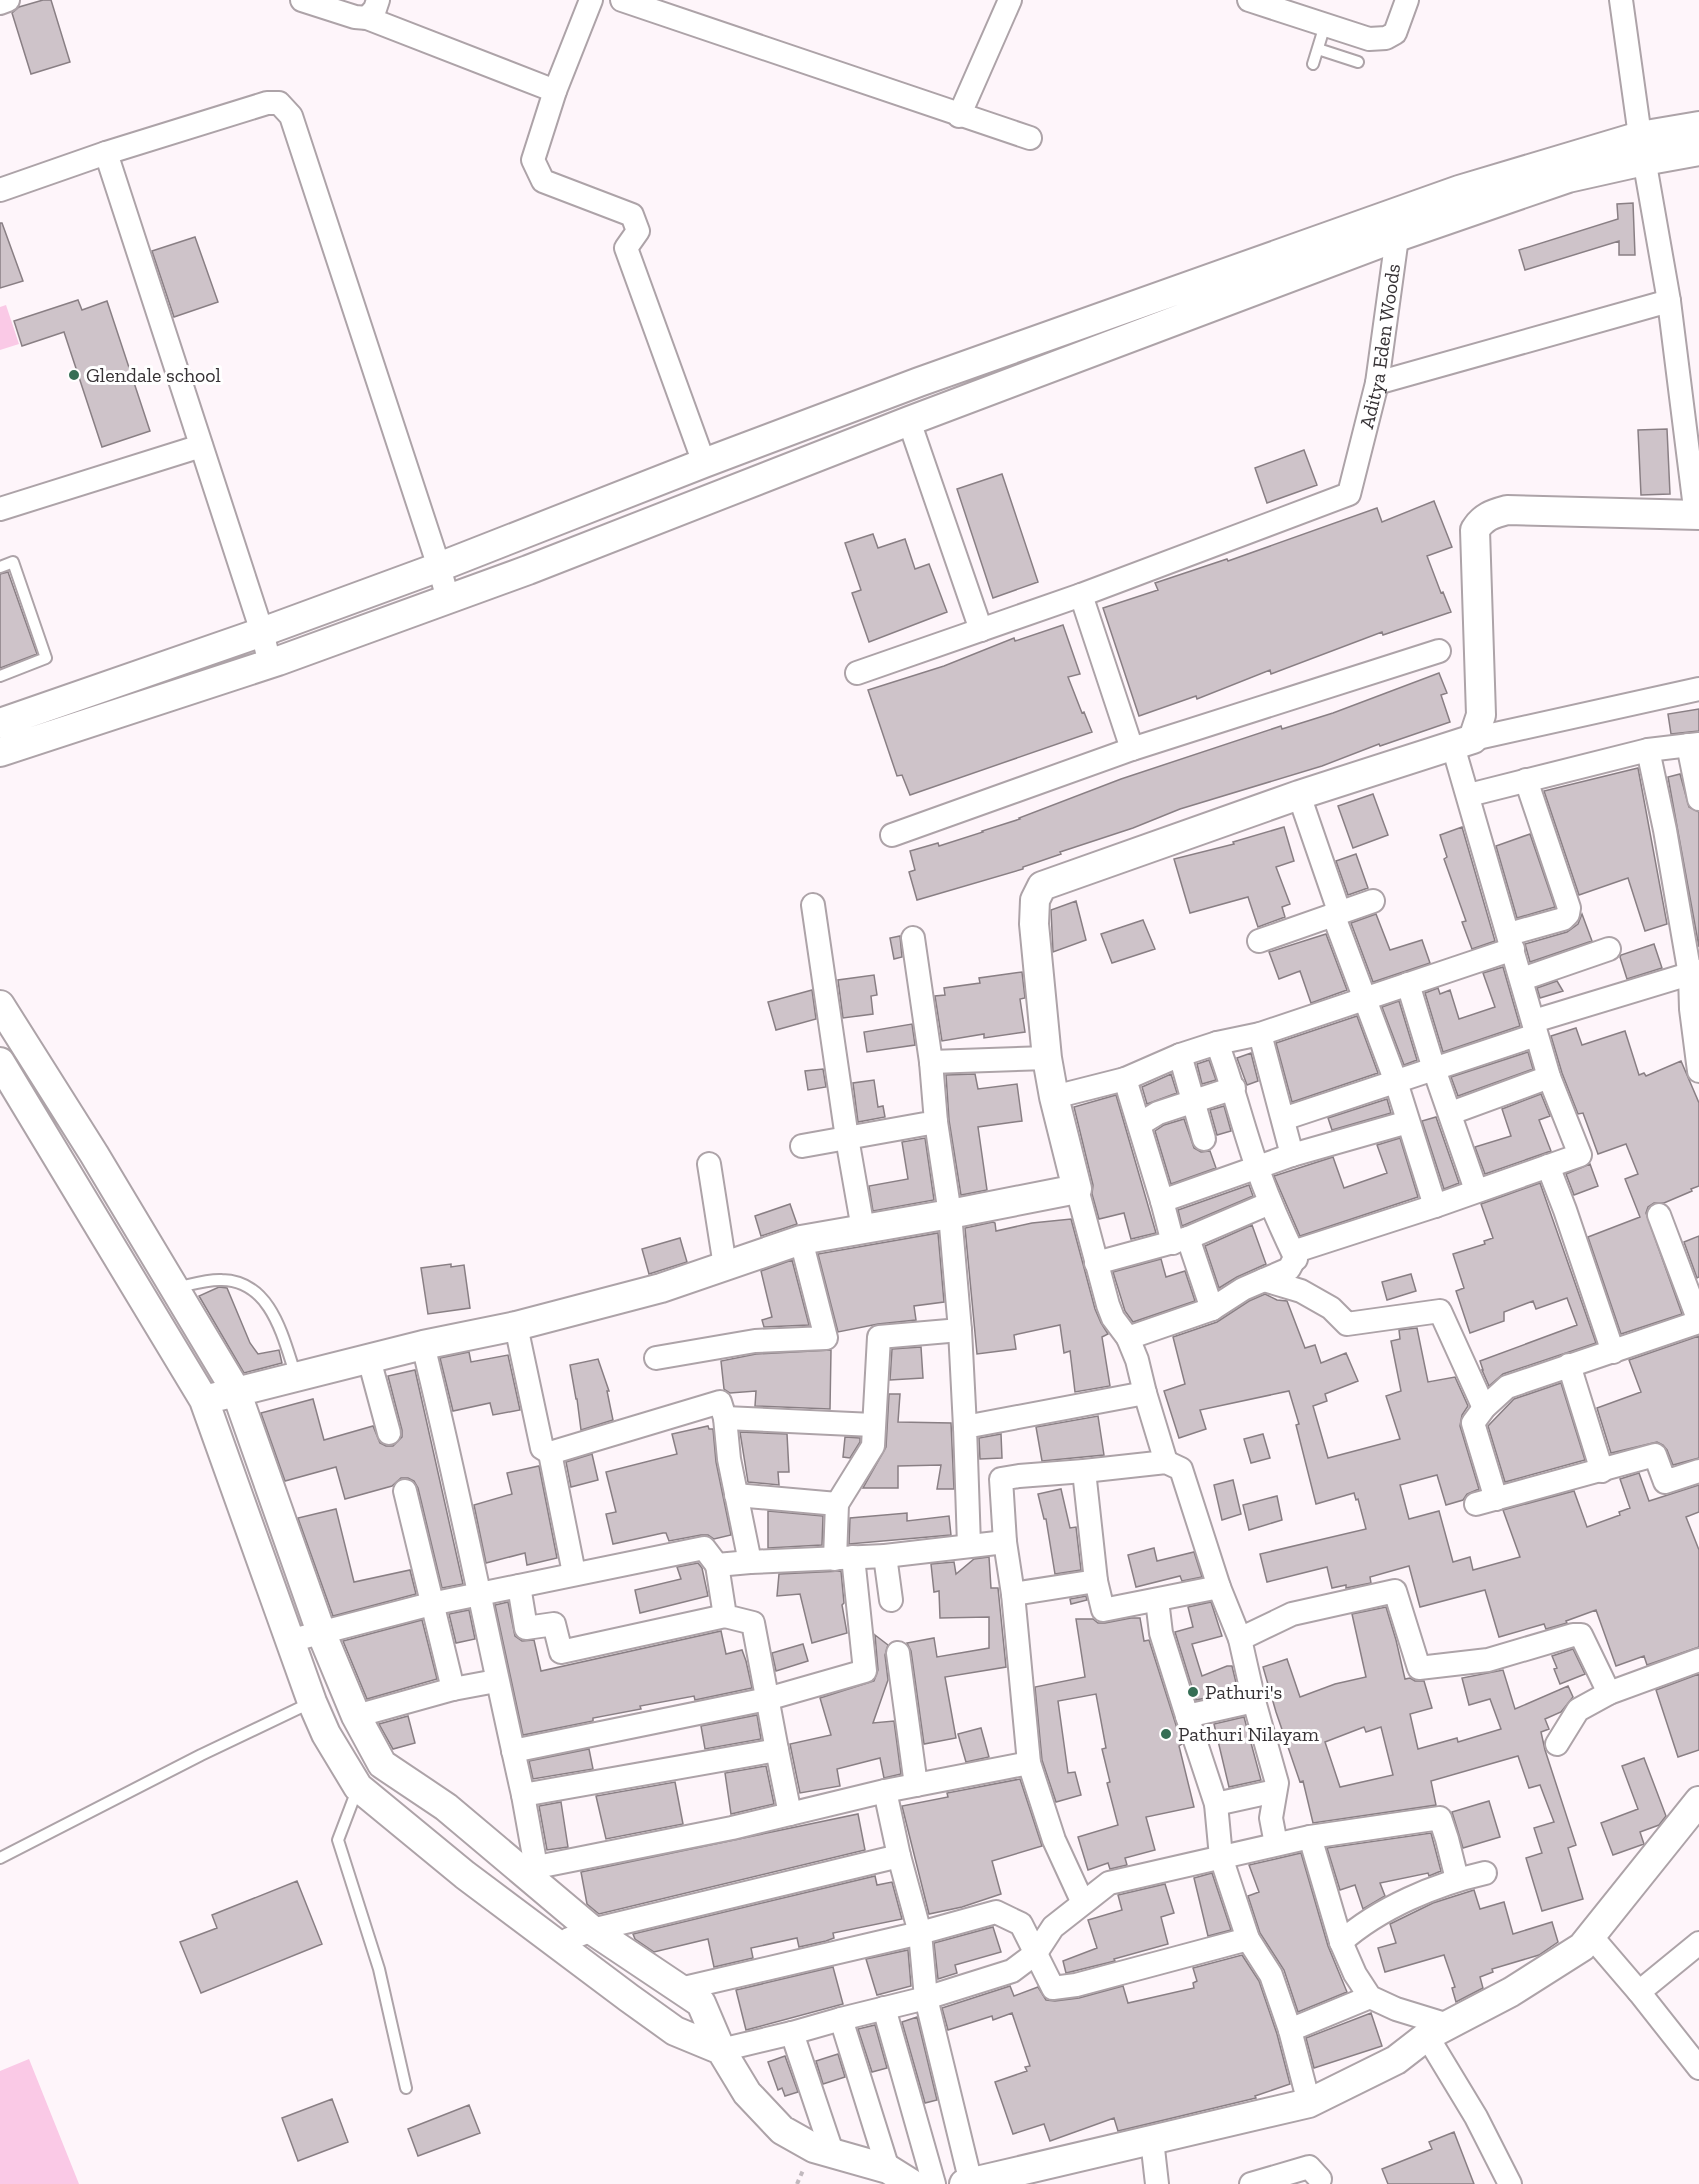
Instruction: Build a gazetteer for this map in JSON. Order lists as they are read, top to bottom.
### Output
{
  "streets": {
    "street": ["Aditya Eden Woods"]
  },
  "places": ["Glendale school", "Pathuri's", "Pathuri Nilayam"]
}
